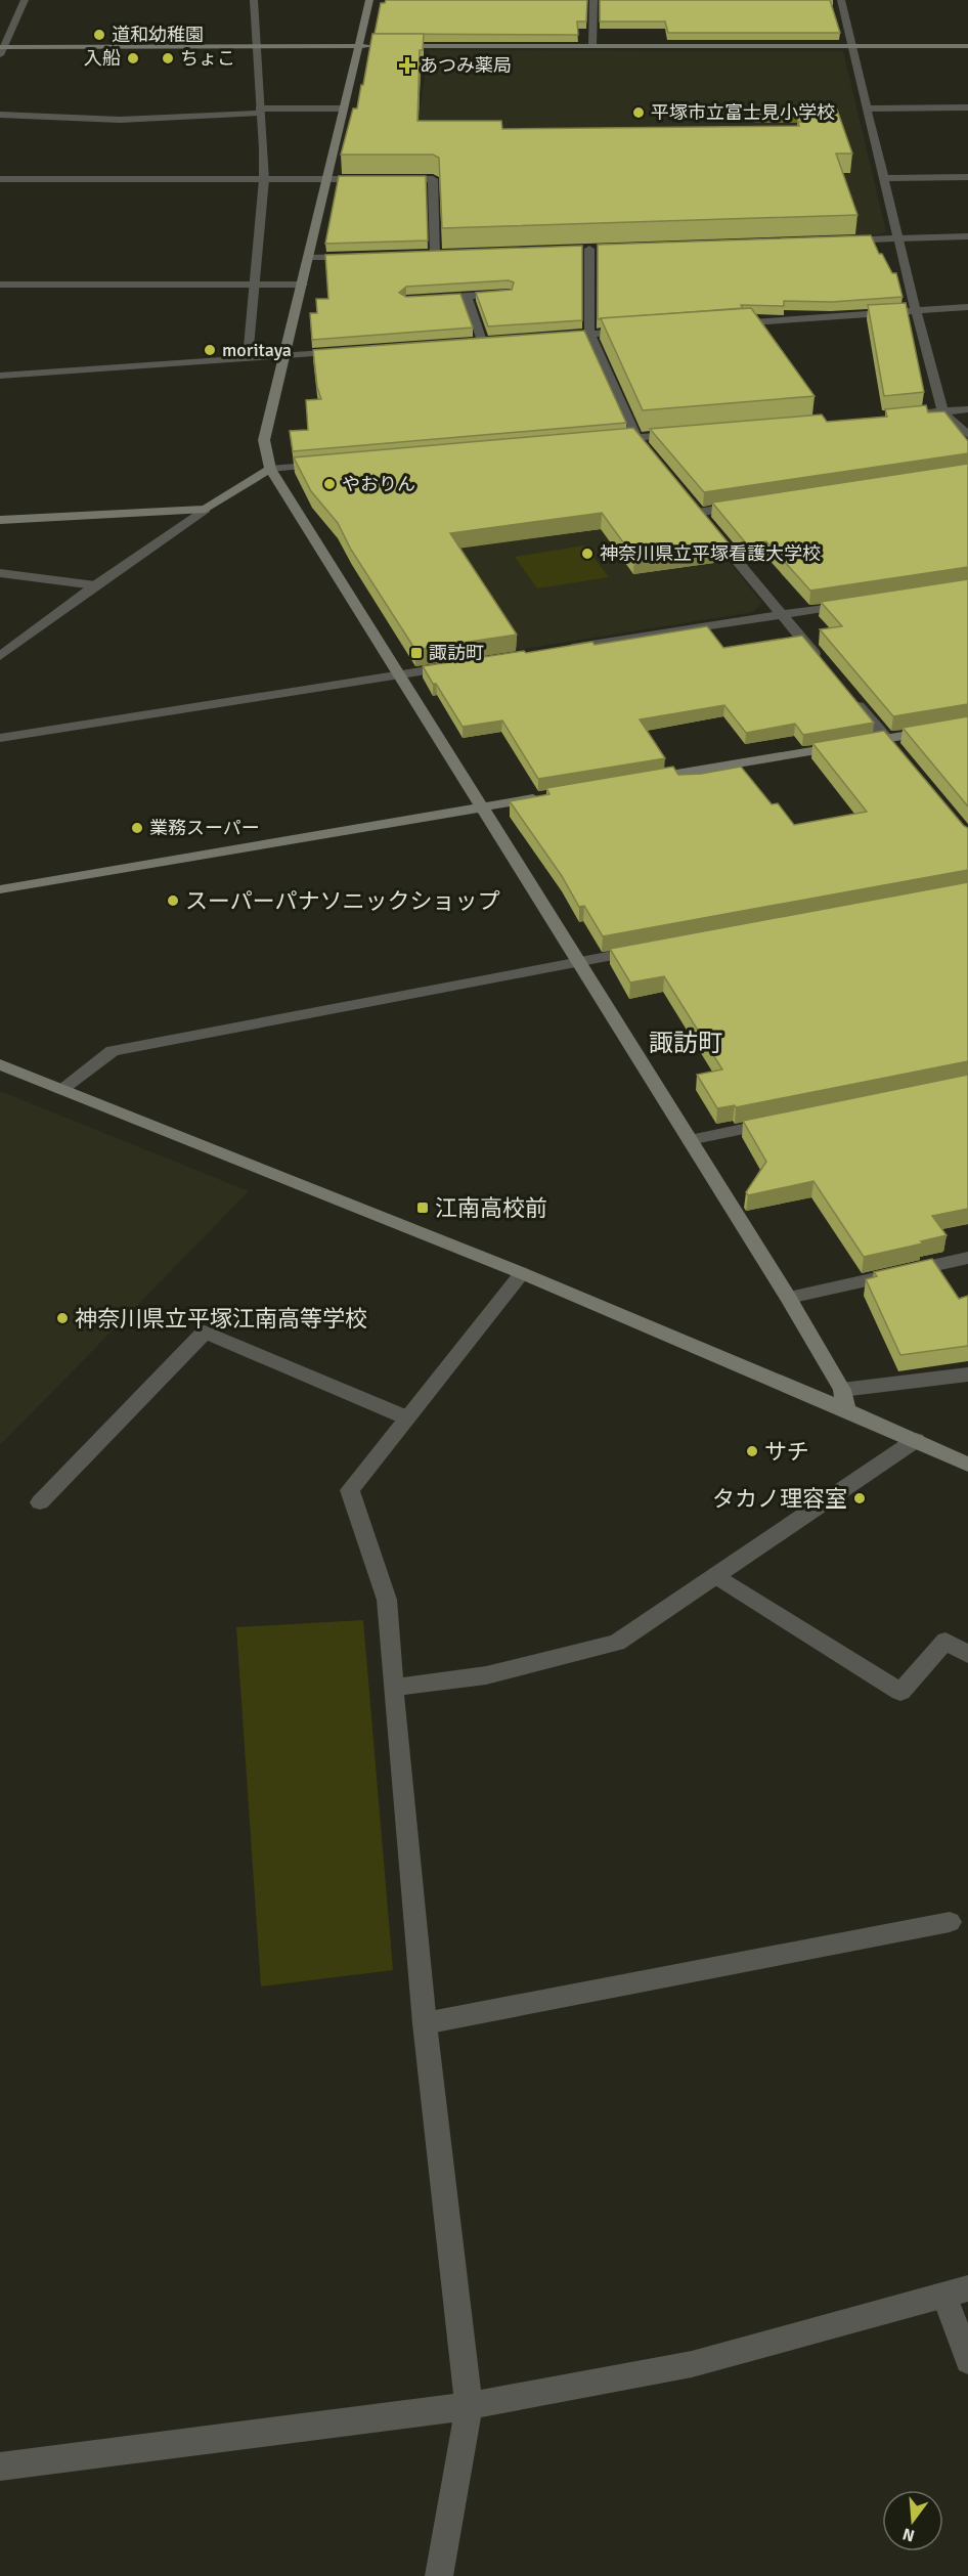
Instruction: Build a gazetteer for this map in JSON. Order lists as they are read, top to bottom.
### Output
{
  "districts": ["諏訪町"],
  "places": {
    "other": [
      "道和幼稚園",
      "入船",
      "ちょこ",
      "平塚市立富士見小学校",
      "moritaya",
      "やおりん",
      "神奈川県立平塚看護大学校",
      "業務スーパー",
      "スーパーパナソニックショップ",
      "神奈川県立平塚江南高等学校",
      "サチ",
      "タカノ理容室"
    ],
    "health": ["あつみ薬局"],
    "transit": ["諏訪町", "江南高校前"]
  },
  "north": "bottom"
}
